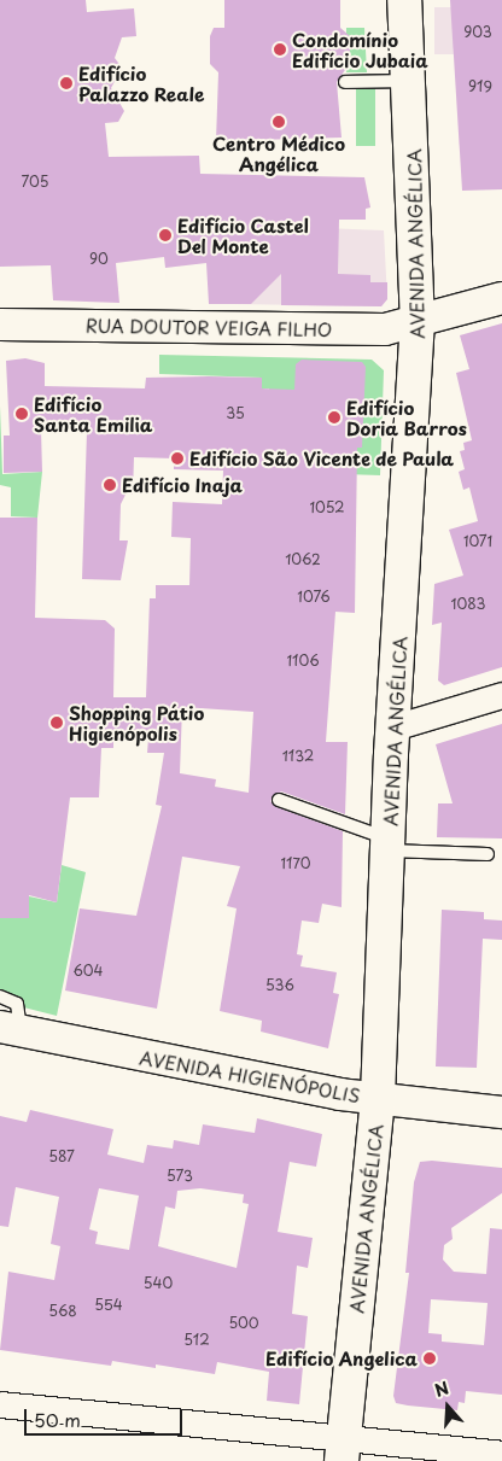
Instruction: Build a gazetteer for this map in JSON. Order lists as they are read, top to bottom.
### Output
{
  "streets": {
    "main road": ["AVENIDA ANGÉLICA"],
    "street": ["RUA DOUTOR VEIGA FILHO", "AVENIDA HIGIENÓPOLIS"]
  },
  "crossings": [
    ["AVENIDA ANGÉLICA", "RUA DOUTOR VEIGA FILHO"],
    ["AVENIDA ANGÉLICA", "AVENIDA HIGIENÓPOLIS"]
  ],
  "places": [
    "Condomínio Edifício Jubaia",
    "Edifício Palazzo Reale",
    "Centro Médico Angélica",
    "Edifício Castel Del Monte",
    "Edifício Santa Emilia",
    "Edifício Doria Barros",
    "Edifício São Vicente de Paula",
    "Edifício Inaja",
    "Shopping Pátio Higienópolis",
    "Edifício Angelica"
  ],
  "house_numbers": [
    "903",
    "919",
    "705",
    "90",
    "35",
    "1052",
    "1071",
    "1062",
    "1076",
    "1083",
    "1106",
    "1132",
    "1170",
    "604",
    "536",
    "587",
    "573",
    "540",
    "554",
    "568",
    "500",
    "512"
  ],
  "scale_bar": "50 m",
  "north": "top"
}
